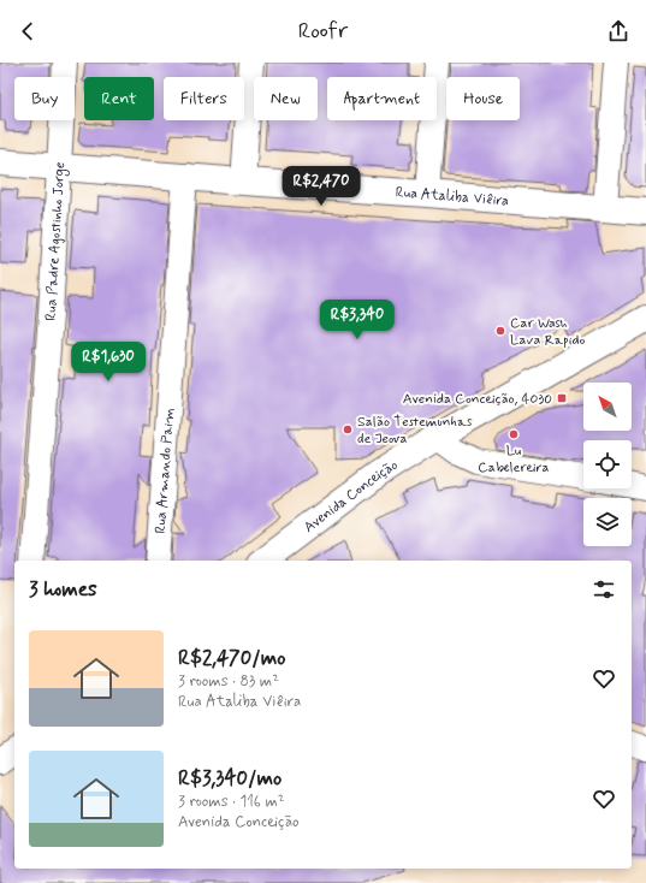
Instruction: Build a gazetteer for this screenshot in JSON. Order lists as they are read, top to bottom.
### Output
{
  "streets": {
    "street": [
      "Rua Ataliba Viêira",
      "Rua Padre Agostinho Jorge",
      "Rua Armando Paim",
      "Avenida Conceição"
    ]
  },
  "crossings": [
    ["Rua Ataliba Viêira", "Rua Padre Agostinho Jorge"],
    ["Rua Ataliba Viêira", "Rua Armando Paim"]
  ],
  "places": {
    "other": ["Car Wash Lava Rapido", "Salão Testemunhas de Jeova", "Lu Cabelereira"],
    "transit": ["Avenida Conceição, 4030"]
  },
  "north": "top left",
  "page": {
    "header": "Roofr",
    "chip": [
      "Buy",
      "Rent",
      "Filters",
      "New",
      "Apartment",
      "House"
    ],
    "price": ["R$2,470", "R$3,340", "R$1,630"],
    "heading": "3 homes",
    "list": [
      {
        "name": "R$2,470/mo",
        "note": "3 rooms · 83 m² · Rua Ataliba Viêira"
      },
      {
        "name": "R$3,340/mo",
        "note": "3 rooms · 116 m² · Avenida Conceição"
      }
    ]
  }
}
